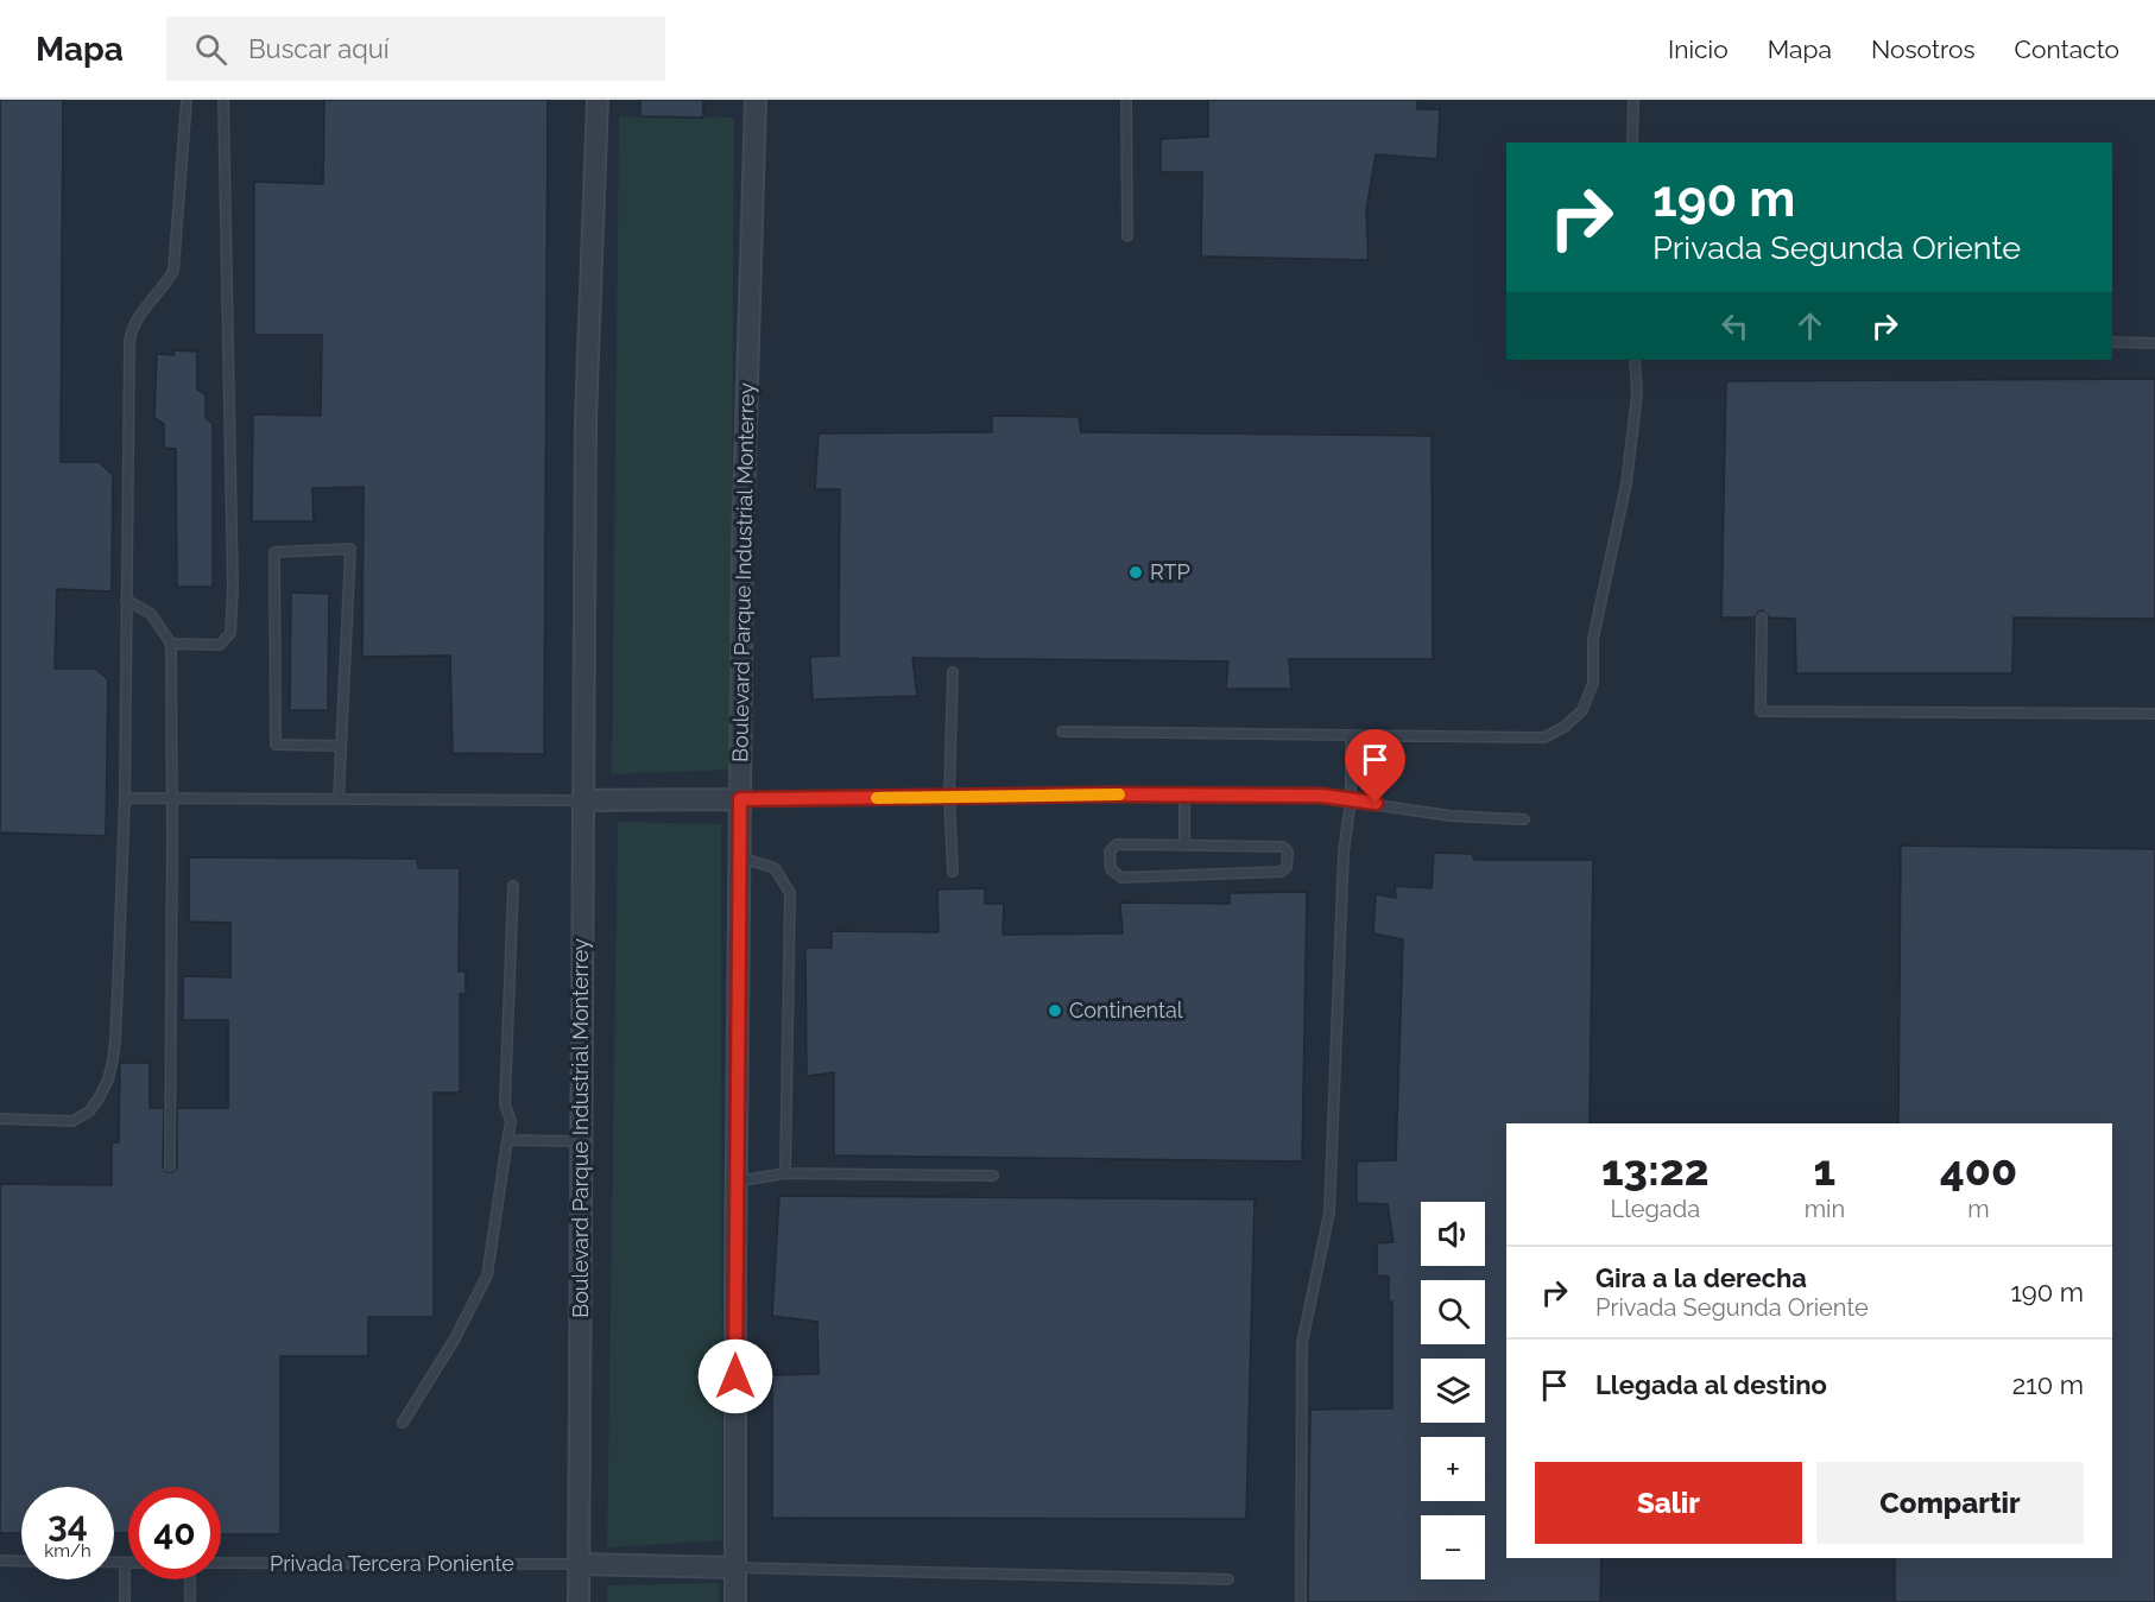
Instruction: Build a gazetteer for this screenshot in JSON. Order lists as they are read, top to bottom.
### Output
{
  "streets": {
    "street": ["Boulevard Parque Industrial Monterrey"],
    "lane": ["Privada Tercera Poniente"]
  },
  "crossings": [
    ["Boulevard Parque Industrial Monterrey", "Privada Tercera Poniente"]
  ],
  "places": ["RTP", "Continental"],
  "page": {
    "header": "Mapa",
    "search": "Buscar aquí",
    "nav": [
      "Inicio",
      "Mapa",
      "Nosotros",
      "Contacto"
    ],
    "turn": ["190 m", "Privada Segunda Oriente"],
    "eta": [
      "13:22",
      "Llegada",
      "1",
      "min",
      "400",
      "m"
    ],
    "map_buttons": ["+", "−"],
    "list": [
      {
        "name": "Gira a la derecha",
        "note": "Privada Segunda Oriente",
        "value": "190 m"
      },
      {
        "name": "Llegada al destino",
        "value": "210 m"
      }
    ],
    "buttons": ["Salir", "Compartir"],
    "speed": "34 km/h",
    "limit": "40"
  }
}
